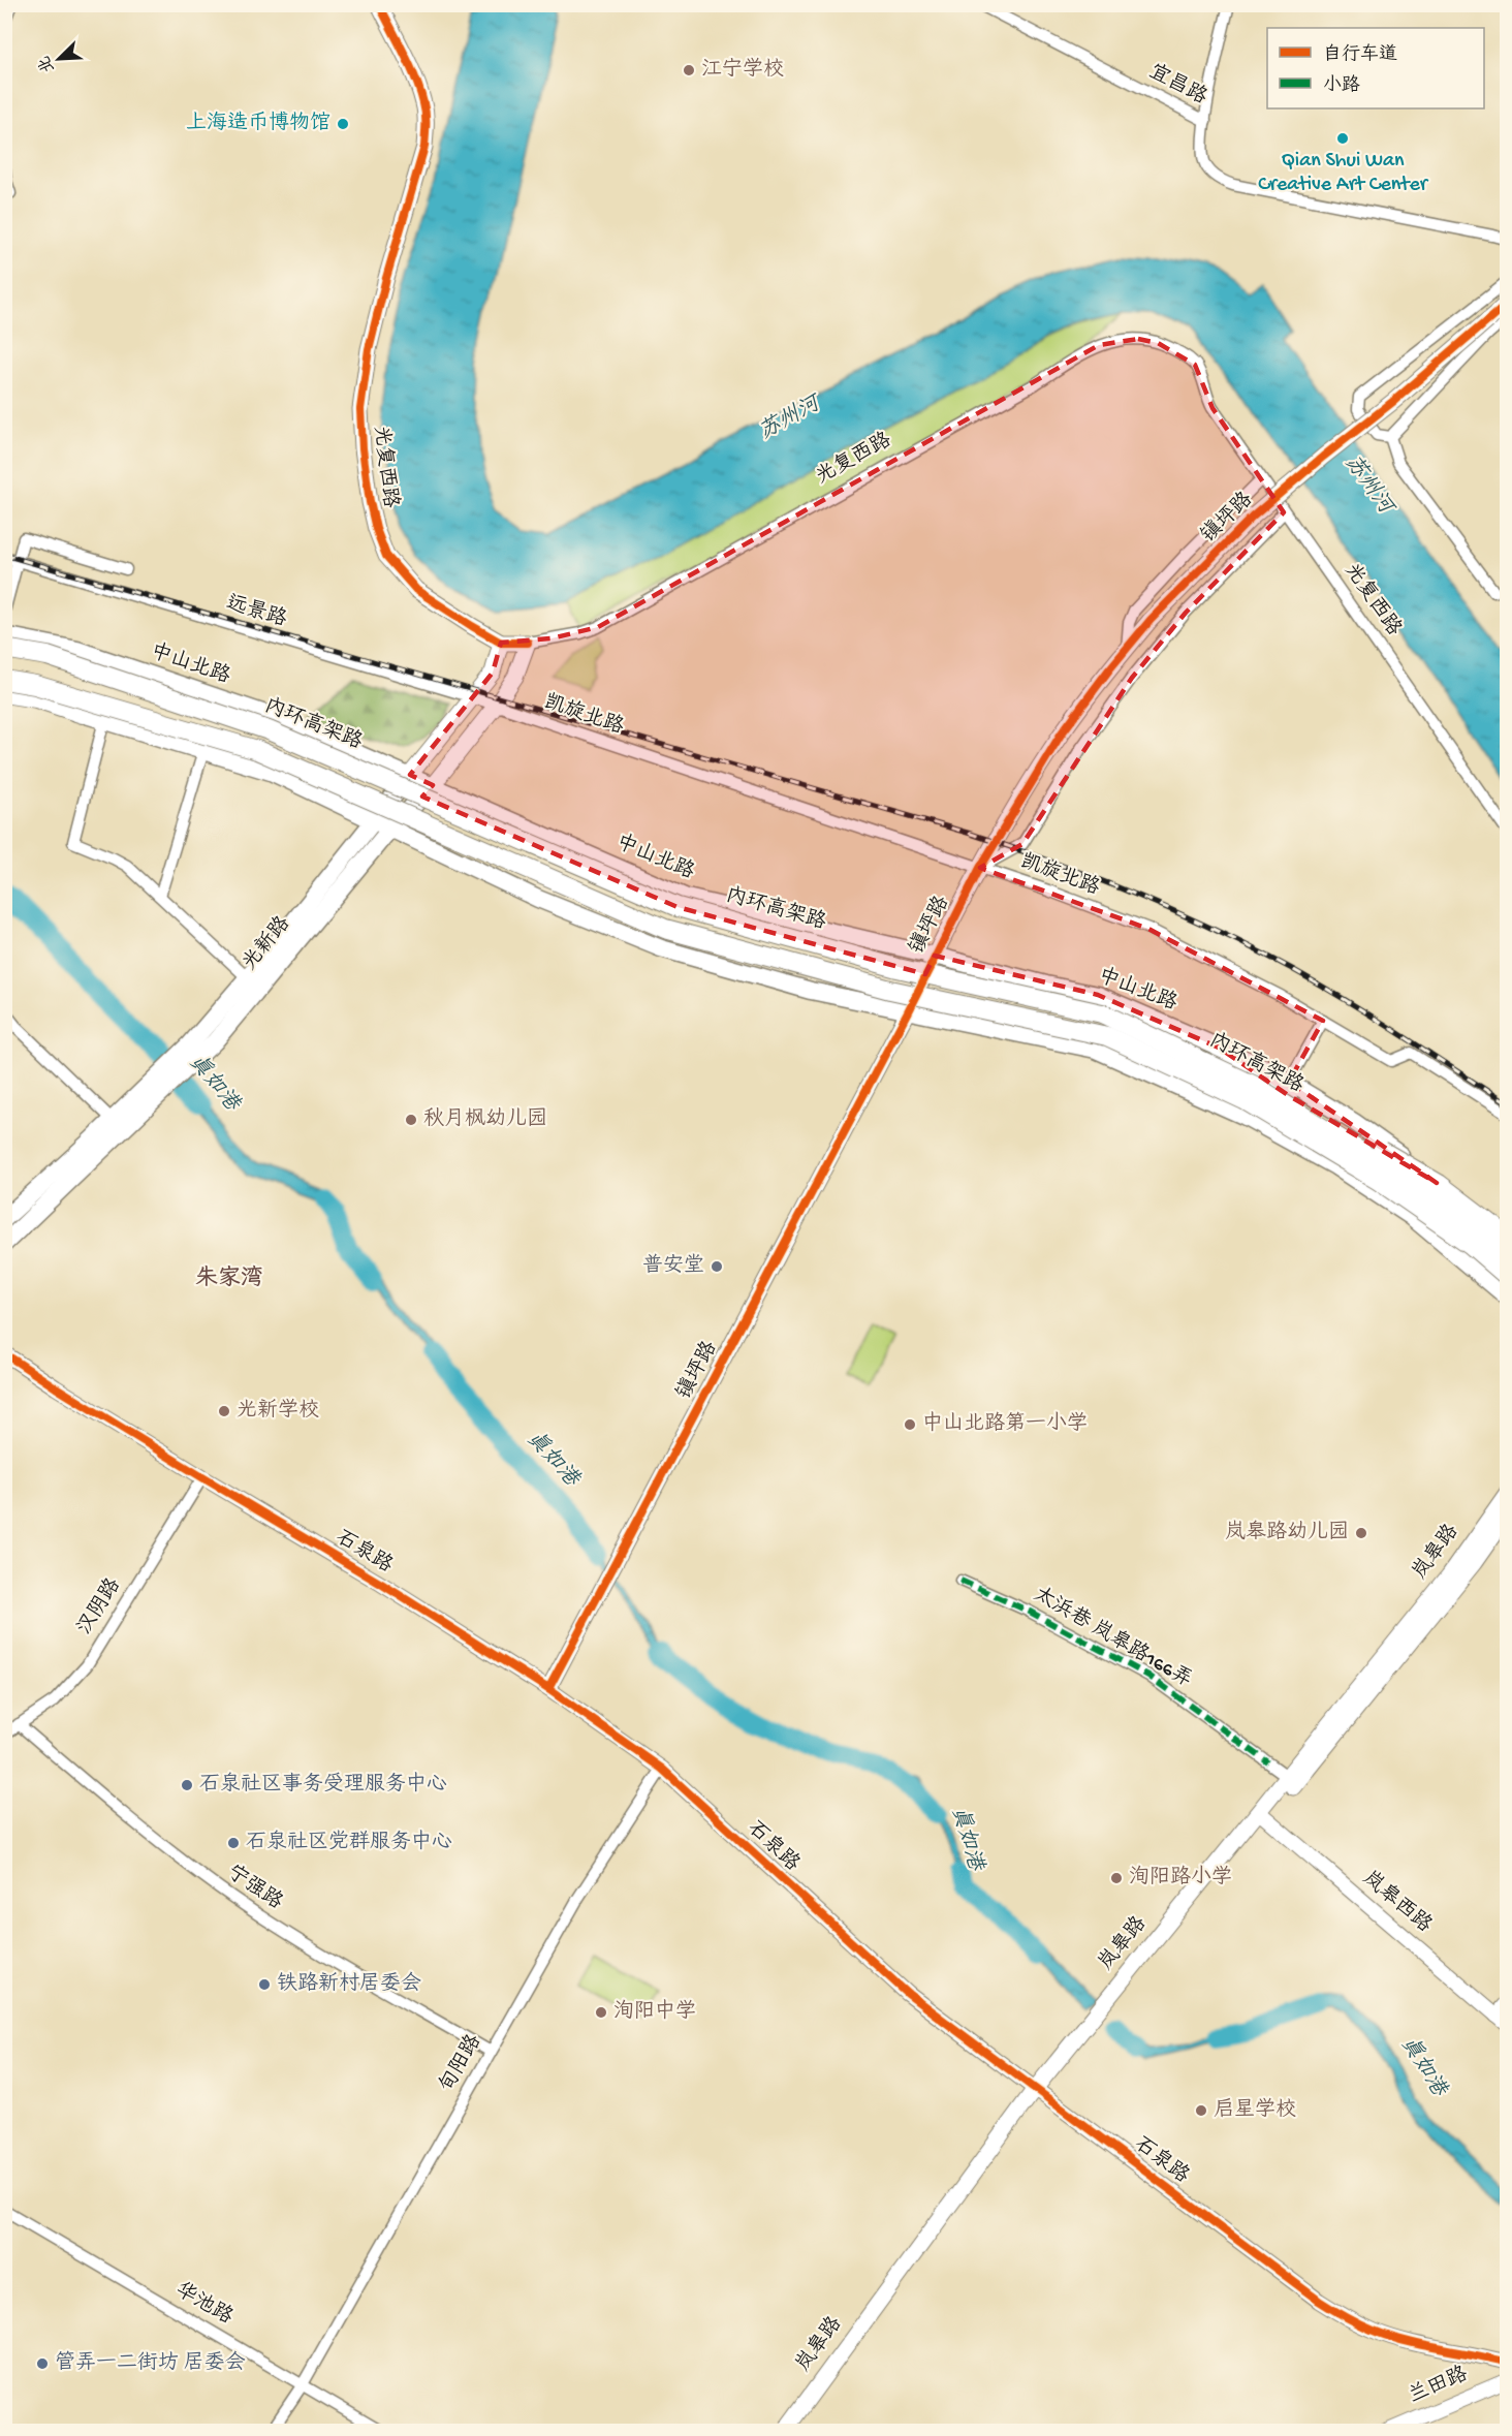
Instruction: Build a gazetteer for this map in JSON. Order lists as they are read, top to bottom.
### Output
{
  "streets": {
    "highway": ["内环高架路"],
    "main road": [
      "光复西路",
      "镇坪路",
      "中山北路",
      "光新路",
      "岚皋路"
    ],
    "street": [
      "宜昌路",
      "远景路",
      "凯旋北路",
      "石泉路",
      "汉阴路",
      "太浜巷 岚皋路166弄",
      "宁强路",
      "岚皋西路",
      "旬阳路",
      "华池路",
      "兰田路"
    ]
  },
  "crossings": [
    ["光复西路", "光新路"],
    ["镇坪路", "中山北路"],
    ["镇坪路", "凯旋北路"],
    ["镇坪路", "石泉路"],
    ["远景路", "凯旋北路"],
    ["远景路", "光新路"],
    ["中山北路", "光新路"],
    ["凯旋北路", "光新路"],
    ["石泉路", "岚皋路"],
    ["石泉路", "汉阴路"],
    ["石泉路", "旬阳路"],
    ["岚皋路", "太浜巷 岚皋路166弄"],
    ["岚皋路", "岚皋西路"],
    ["汉阴路", "宁强路"],
    ["宁强路", "旬阳路"],
    ["旬阳路", "华池路"]
  ],
  "districts": ["朱家湾"],
  "water": ["苏州河", "真如港"],
  "places": [
    "江宁学校",
    "上海造币博物馆",
    "Qian Shui Wan Creative Art Center",
    "秋月枫幼儿园",
    "普安堂",
    "光新学校",
    "中山北路第一小学",
    "岚皋路幼儿园",
    "石泉社区事务受理服务中心",
    "石泉社区党群服务中心",
    "洵阳路小学",
    "铁路新村居委会",
    "洵阳中学",
    "启星学校",
    "管弄一二街坊 居委会"
  ],
  "legend": ["自行车道", "小路"],
  "north": "bottom left"
}
